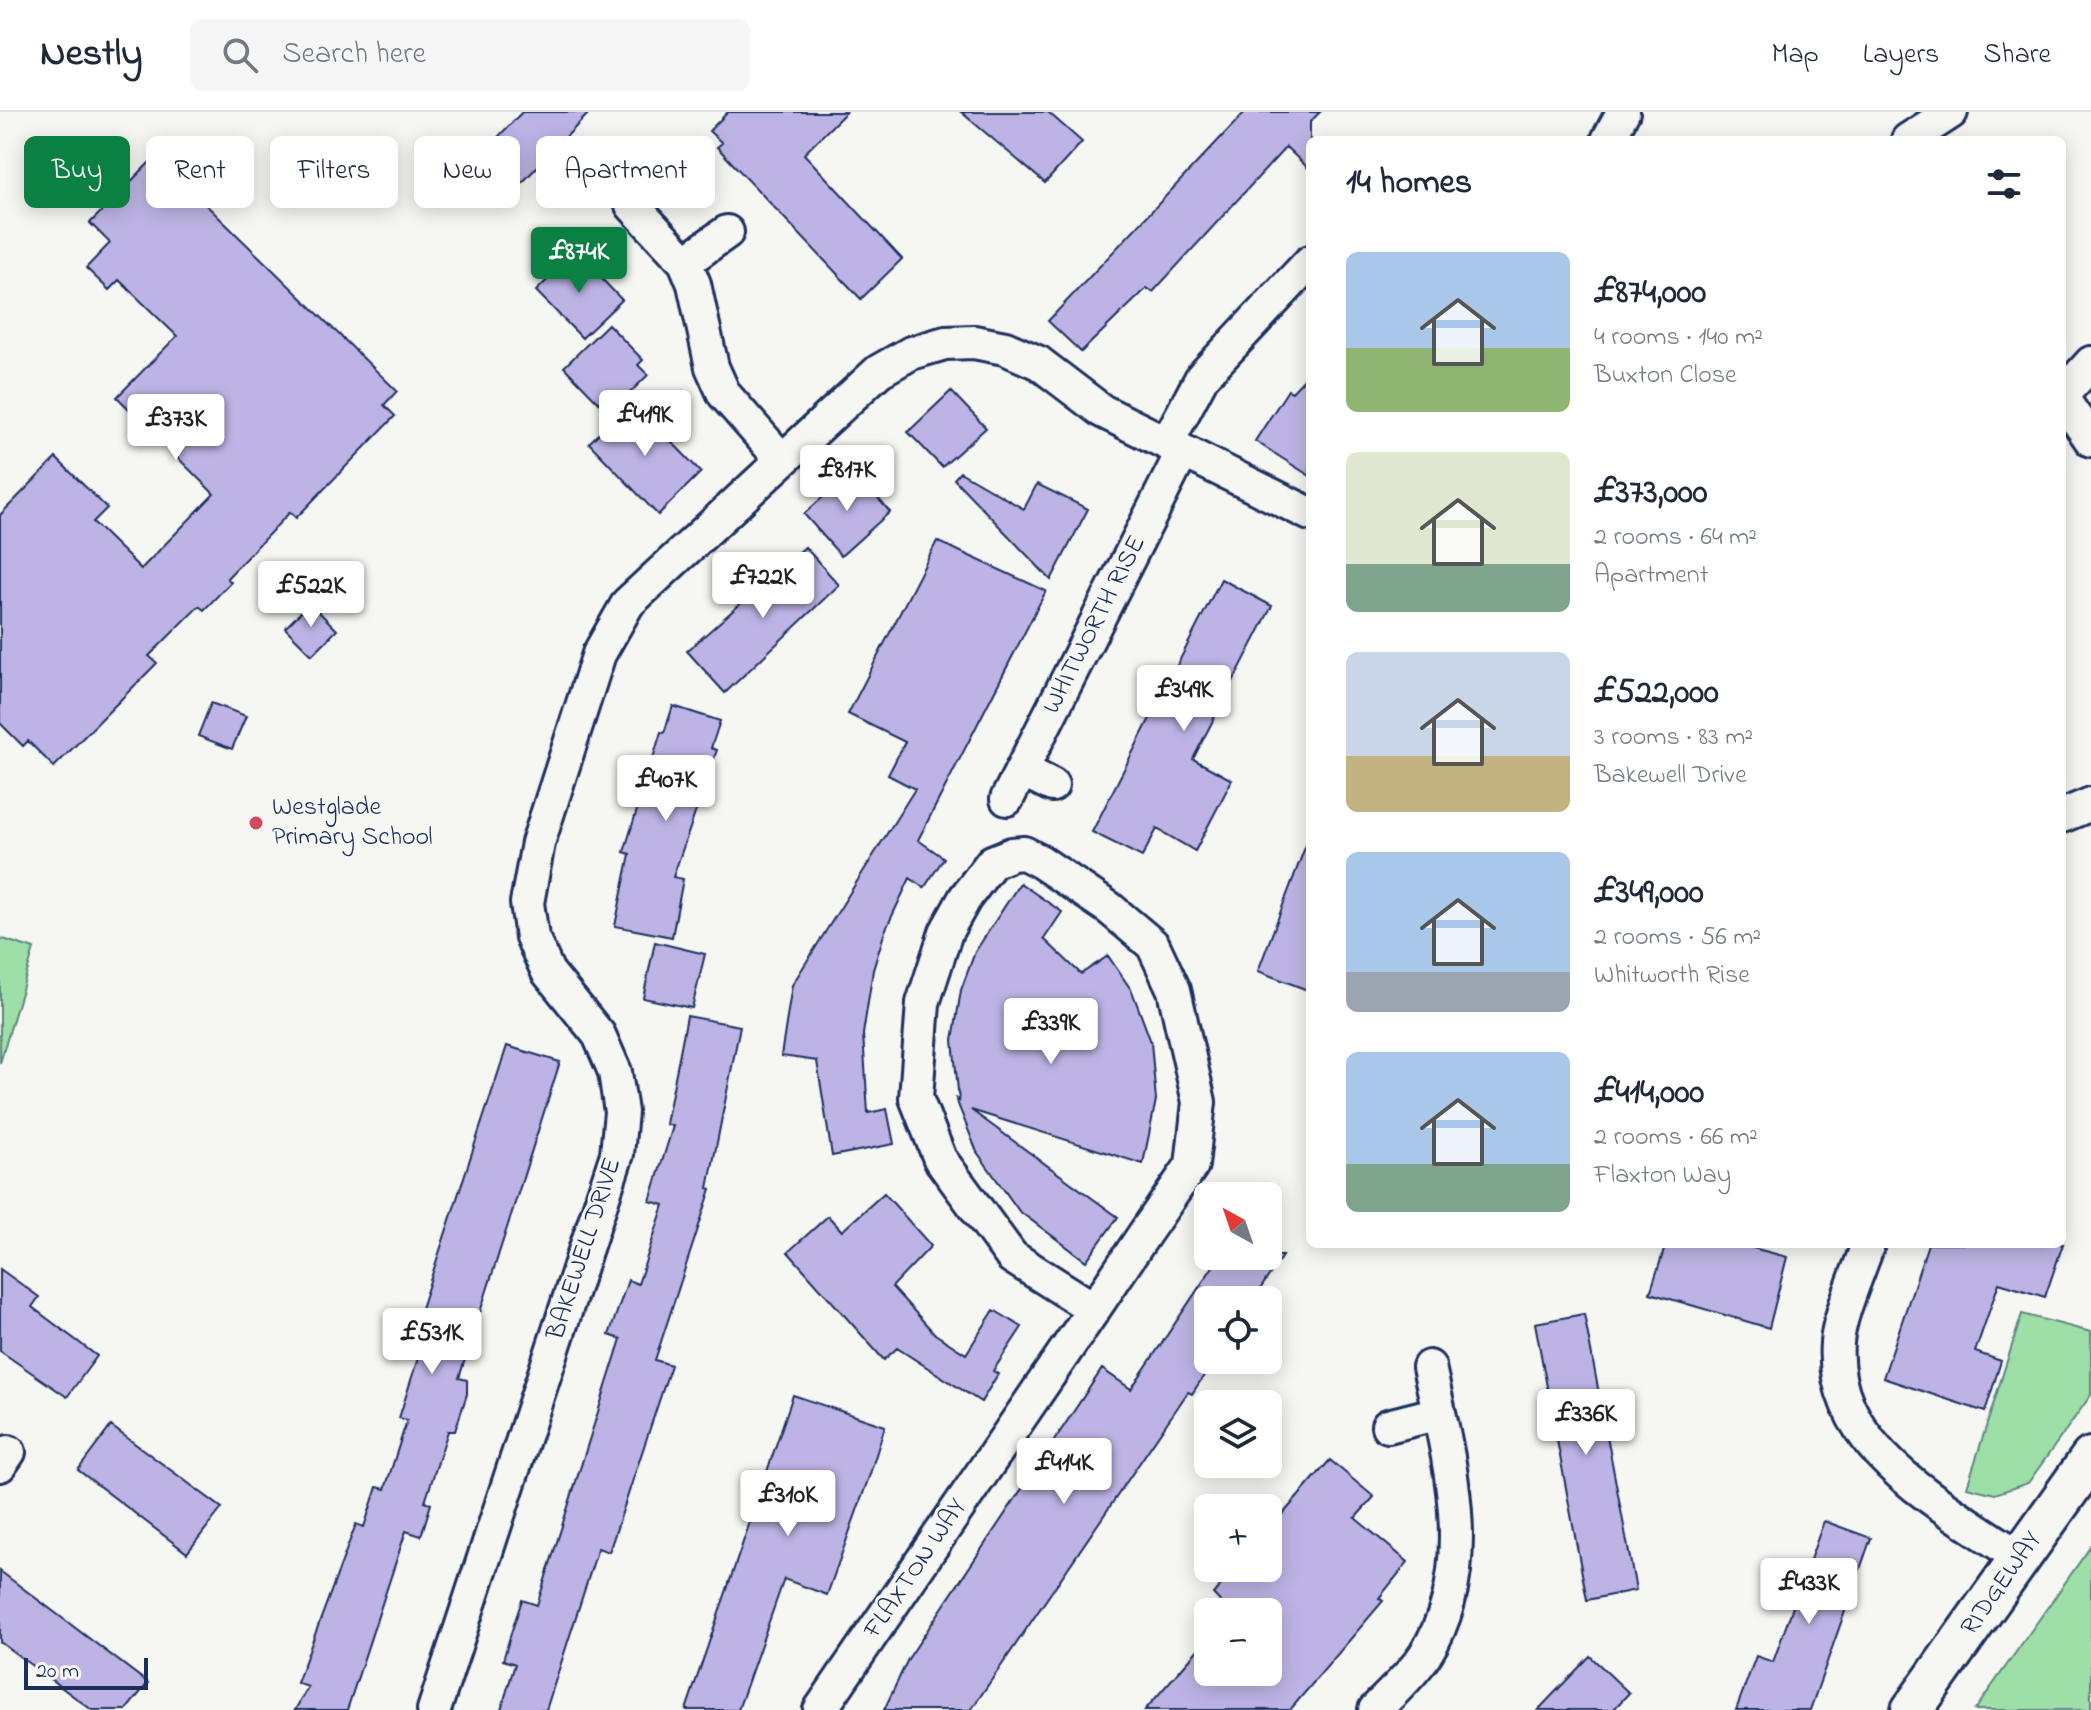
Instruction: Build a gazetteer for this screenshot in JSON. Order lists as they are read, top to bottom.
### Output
{
  "streets": {
    "street": [
      "WHITWORTH RISE",
      "BAKEWELL DRIVE",
      "FLAXTON WAY",
      "RIDGEWAY"
    ]
  },
  "crossings": [
    ["WHITWORTH RISE", "BAKEWELL DRIVE"]
  ],
  "places": ["Westglade Primary School"],
  "scale_bar": "20 m",
  "north": "top left",
  "page": {
    "header": "Nestly",
    "search": "Search here",
    "nav": ["Map", "Layers", "Share"],
    "chip": [
      "Buy",
      "Rent",
      "Filters",
      "New",
      "Apartment"
    ],
    "heading": "14 homes",
    "price": [
      "£874K",
      "£419K",
      "£373K",
      "£817K",
      "£722K",
      "£522K",
      "£349K",
      "£407K",
      "£339K",
      "£531K",
      "£336K",
      "£414K",
      "£310K",
      "£433K"
    ],
    "list": [
      {
        "name": "£874,000",
        "note": "4 rooms · 140 m² · Buxton Close"
      },
      {
        "name": "£373,000",
        "note": "2 rooms · 64 m² · Apartment"
      },
      {
        "name": "£522,000",
        "note": "3 rooms · 83 m² · Bakewell Drive"
      },
      {
        "name": "£349,000",
        "note": "2 rooms · 56 m² · Whitworth Rise"
      },
      {
        "name": "£414,000",
        "note": "2 rooms · 66 m² · Flaxton Way"
      }
    ],
    "map_buttons": ["+", "−"],
    "scale": "20 m"
  }
}
